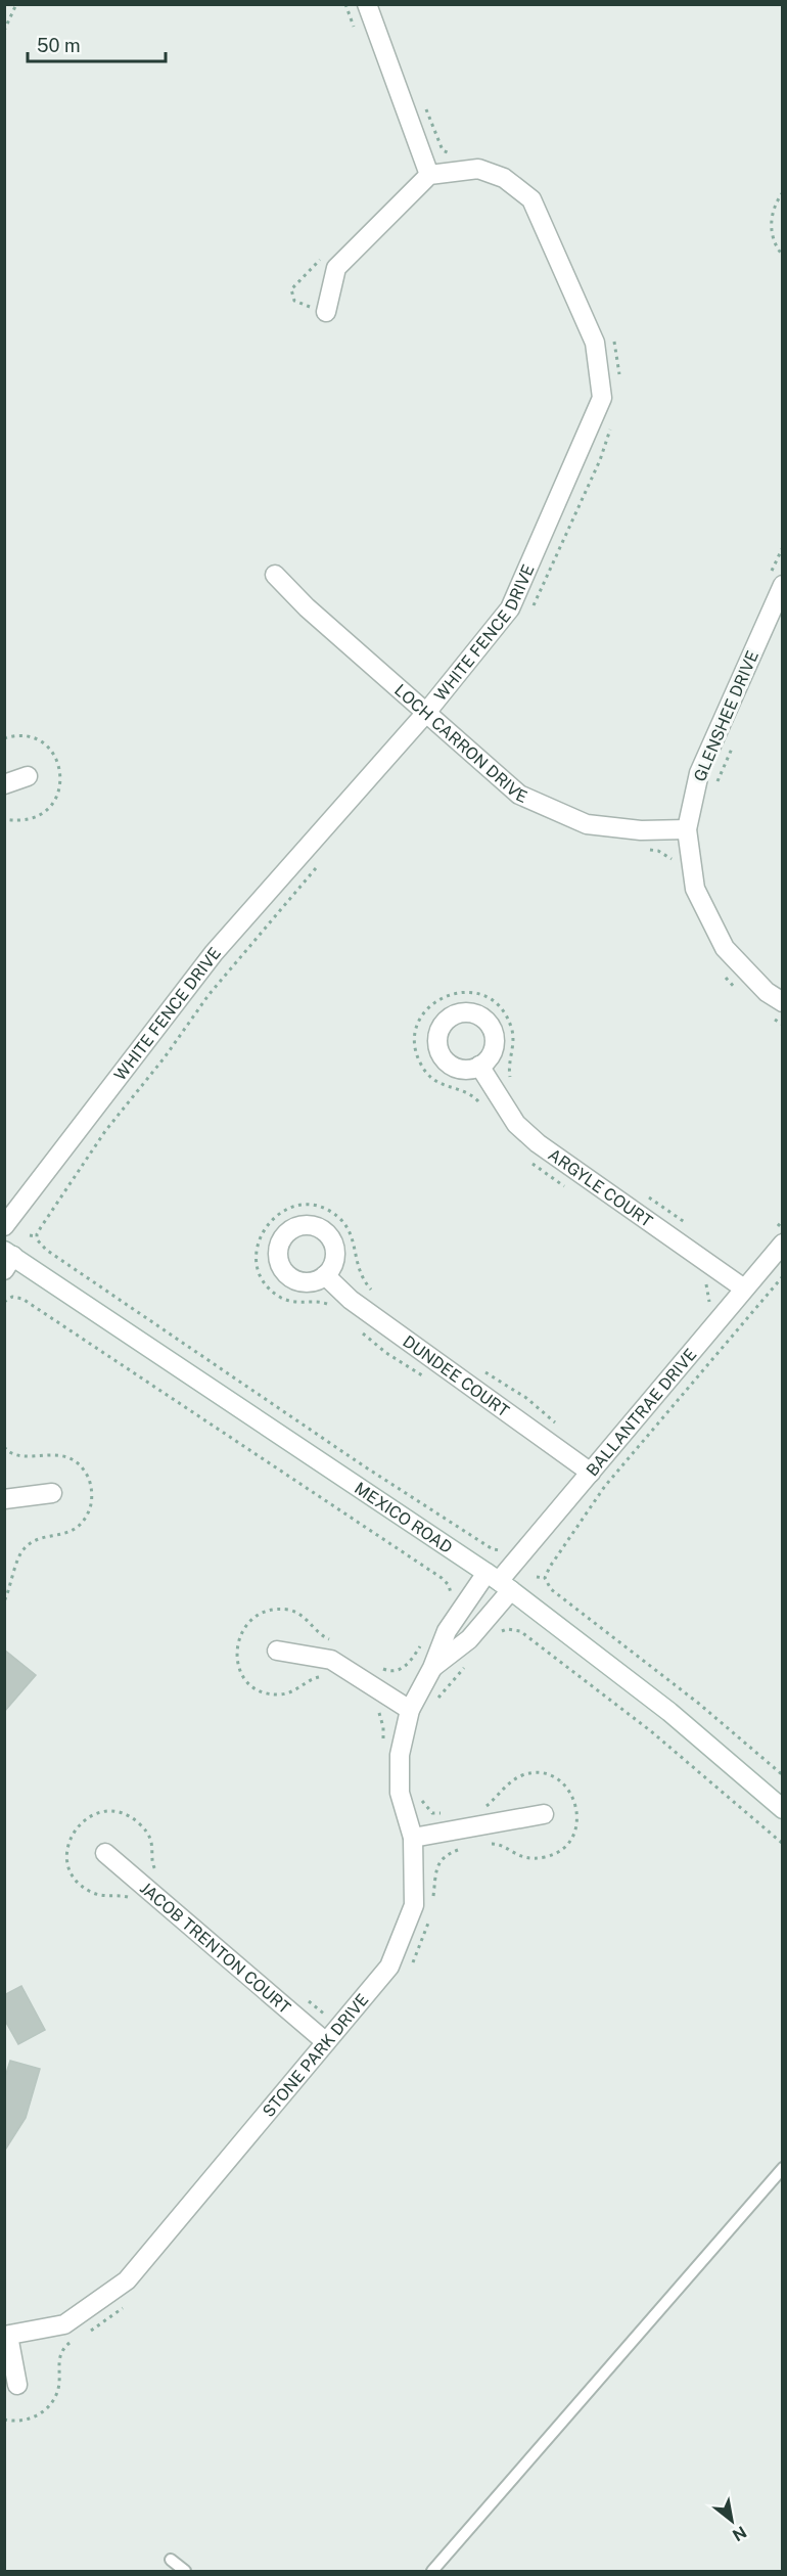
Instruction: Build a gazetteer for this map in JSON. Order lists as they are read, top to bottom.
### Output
{
  "streets": {
    "street": [
      "WHITE FENCE DRIVE",
      "GLENSHEE DRIVE",
      "LOCH CARRON DRIVE",
      "ARGYLE COURT",
      "DUNDEE COURT",
      "BALLANTRAE DRIVE",
      "MEXICO ROAD",
      "JACOB TRENTON COURT",
      "STONE PARK DRIVE"
    ]
  },
  "crossings": [
    ["WHITE FENCE DRIVE", "LOCH CARRON DRIVE"],
    ["GLENSHEE DRIVE", "LOCH CARRON DRIVE"],
    ["ARGYLE COURT", "BALLANTRAE DRIVE"],
    ["DUNDEE COURT", "BALLANTRAE DRIVE"],
    ["BALLANTRAE DRIVE", "MEXICO ROAD"],
    ["BALLANTRAE DRIVE", "STONE PARK DRIVE"],
    ["MEXICO ROAD", "STONE PARK DRIVE"],
    ["JACOB TRENTON COURT", "STONE PARK DRIVE"]
  ],
  "scale_bar": "50 m",
  "north": "bottom right"
}
